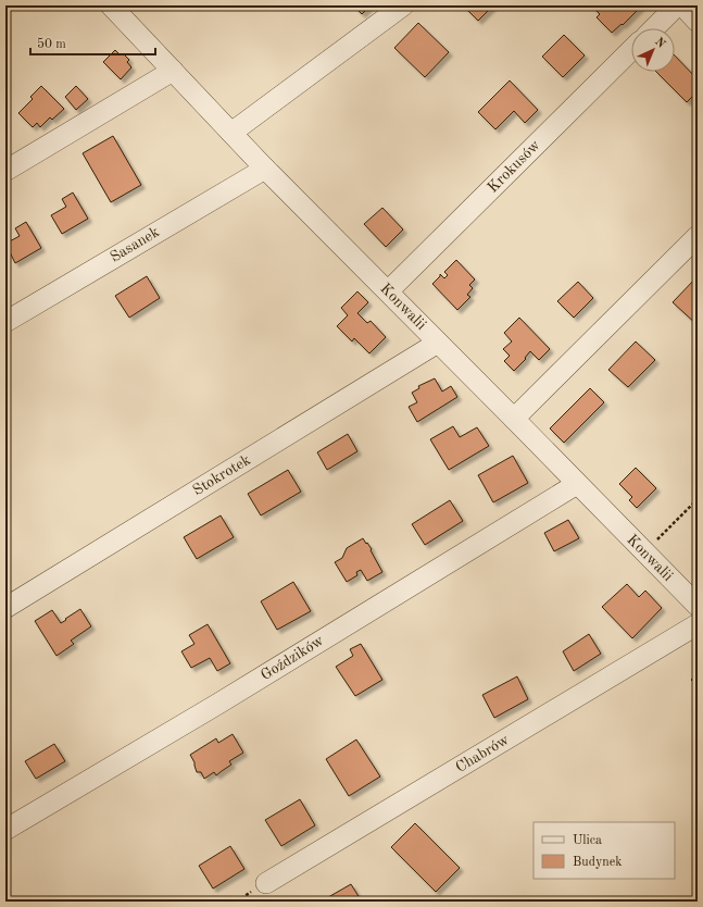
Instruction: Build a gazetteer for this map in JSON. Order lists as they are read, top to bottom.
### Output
{
  "streets": {
    "street": [
      "Krokusów",
      "Sasanek",
      "Konwalii",
      "Stokrotek",
      "Goździków",
      "Chabrów"
    ]
  },
  "crossings": [
    ["Krokusów", "Konwalii"],
    ["Sasanek", "Konwalii"],
    ["Konwalii", "Stokrotek"],
    ["Konwalii", "Goździków"]
  ],
  "legend": ["Ulica", "Budynek"],
  "scale_bar": "50 m",
  "north": "top right"
}
